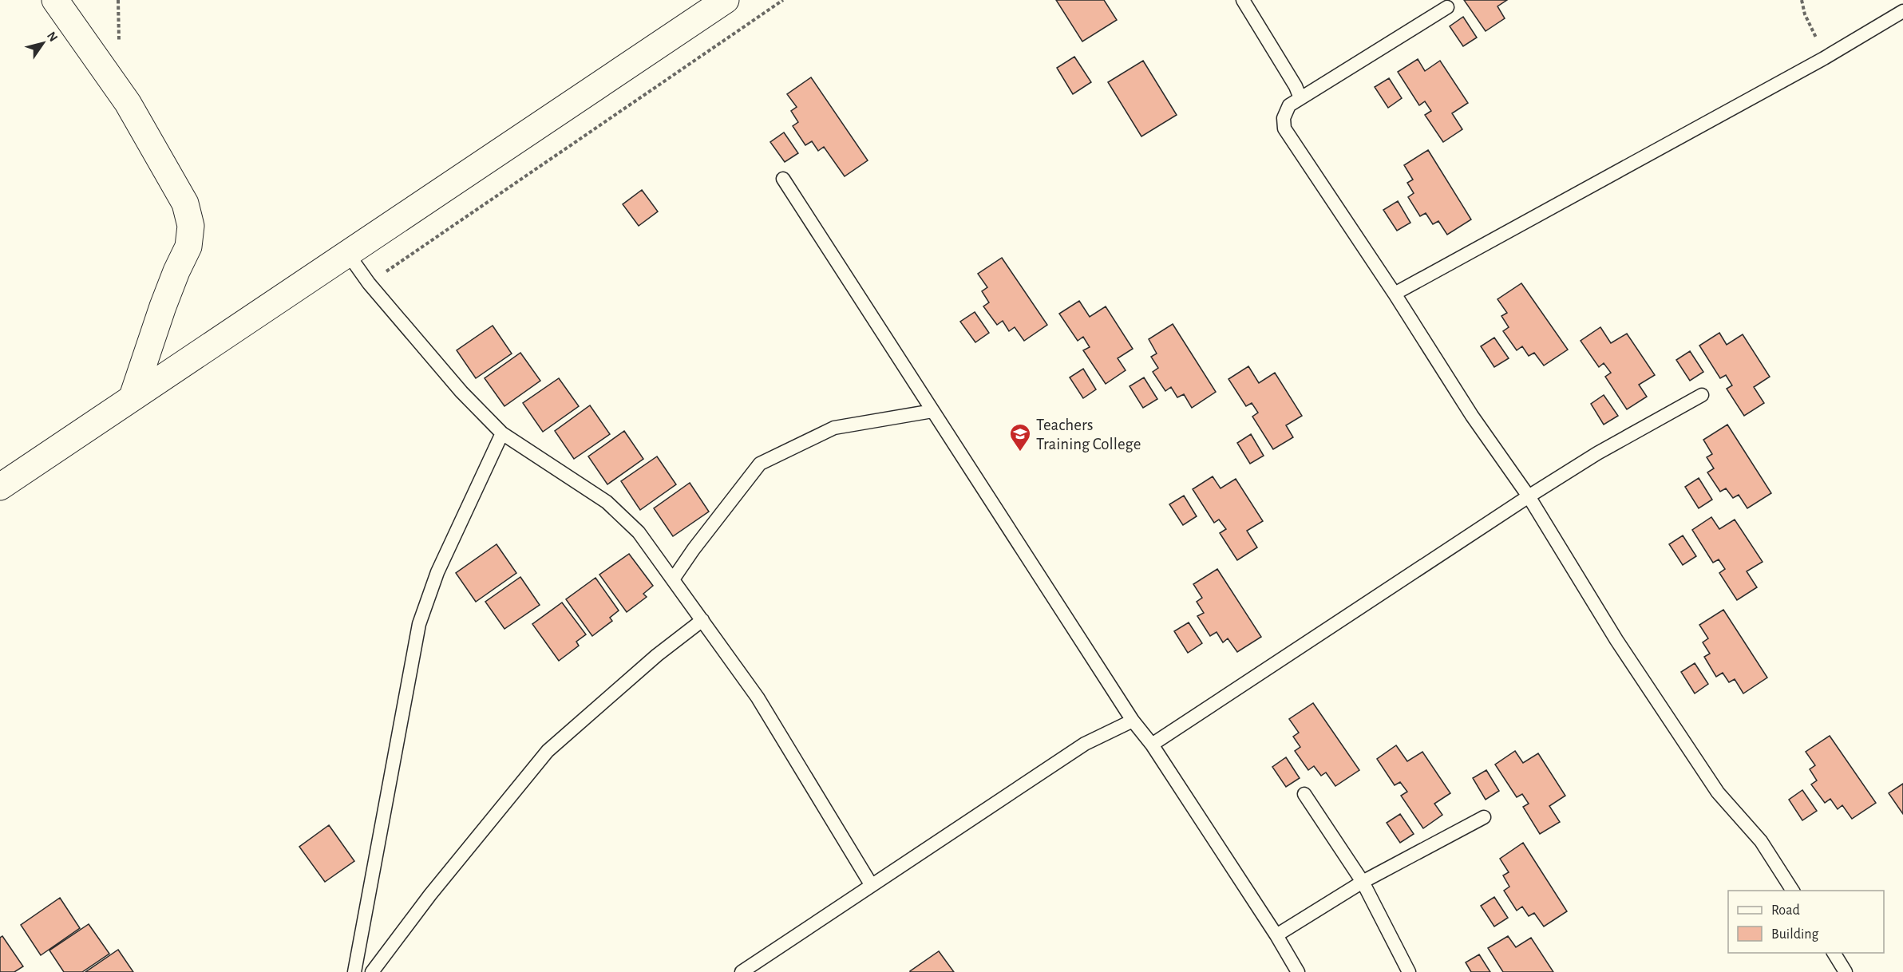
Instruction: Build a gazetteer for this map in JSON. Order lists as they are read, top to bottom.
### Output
{
  "places": {
    "school or university": ["Teachers Training College"]
  },
  "legend": ["Road", "Building"],
  "north": "top right"
}
